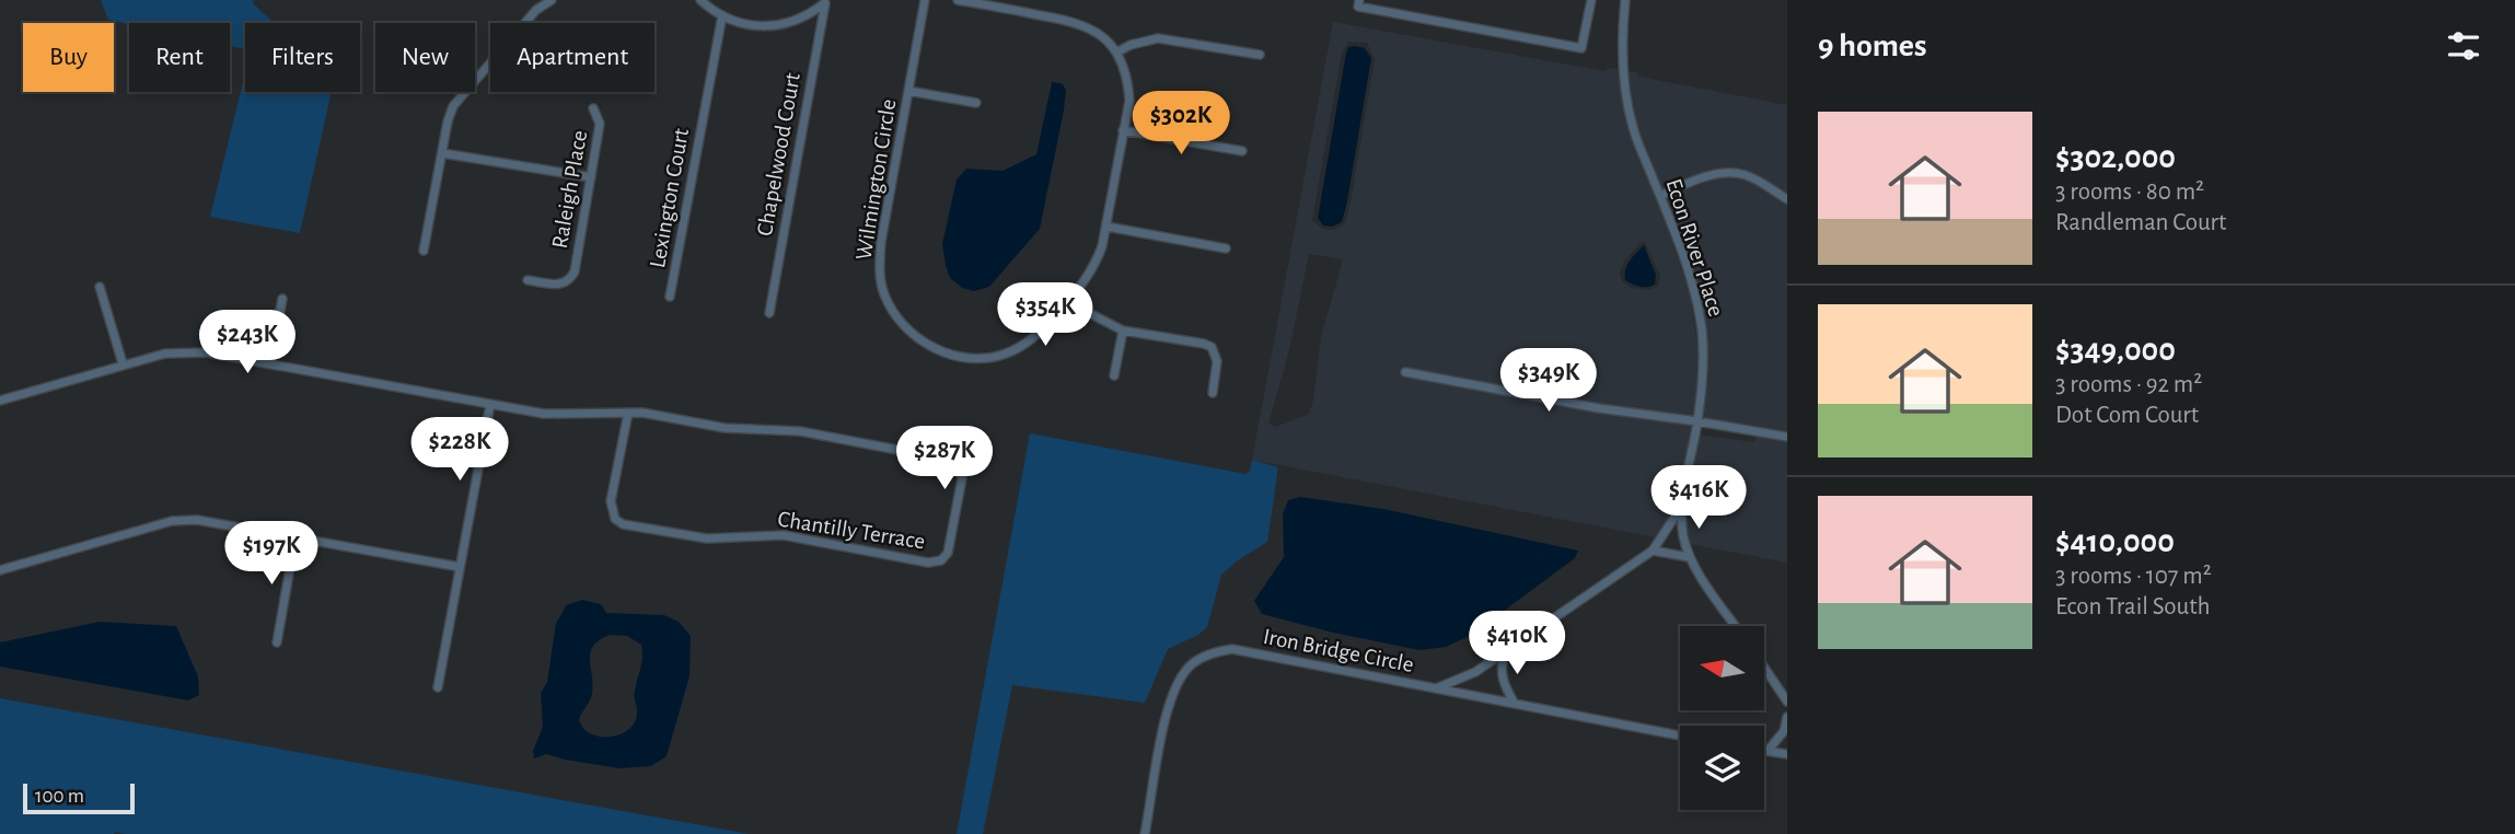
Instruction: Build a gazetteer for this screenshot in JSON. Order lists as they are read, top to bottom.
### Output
{
  "streets": {
    "street": [
      "Chapelwood Court",
      "Wilmington Circle",
      "Raleigh Place",
      "Lexington Court",
      "Econ River Place",
      "Chantilly Terrace",
      "Iron Bridge Circle"
    ]
  },
  "scale_bar": "100 m",
  "north": "left",
  "page": {
    "heading": "9 homes",
    "chip": [
      "Buy",
      "Rent",
      "Filters",
      "New",
      "Apartment"
    ],
    "price": [
      "$302K",
      "$354K",
      "$243K",
      "$349K",
      "$228K",
      "$287K",
      "$416K",
      "$197K",
      "$410K"
    ],
    "list": [
      {
        "name": "$302,000",
        "note": "3 rooms · 80 m² · Randleman Court"
      },
      {
        "name": "$349,000",
        "note": "3 rooms · 92 m² · Dot Com Court"
      },
      {
        "name": "$410,000",
        "note": "3 rooms · 107 m² · Econ Trail South"
      }
    ],
    "scale": "100 m"
  }
}
